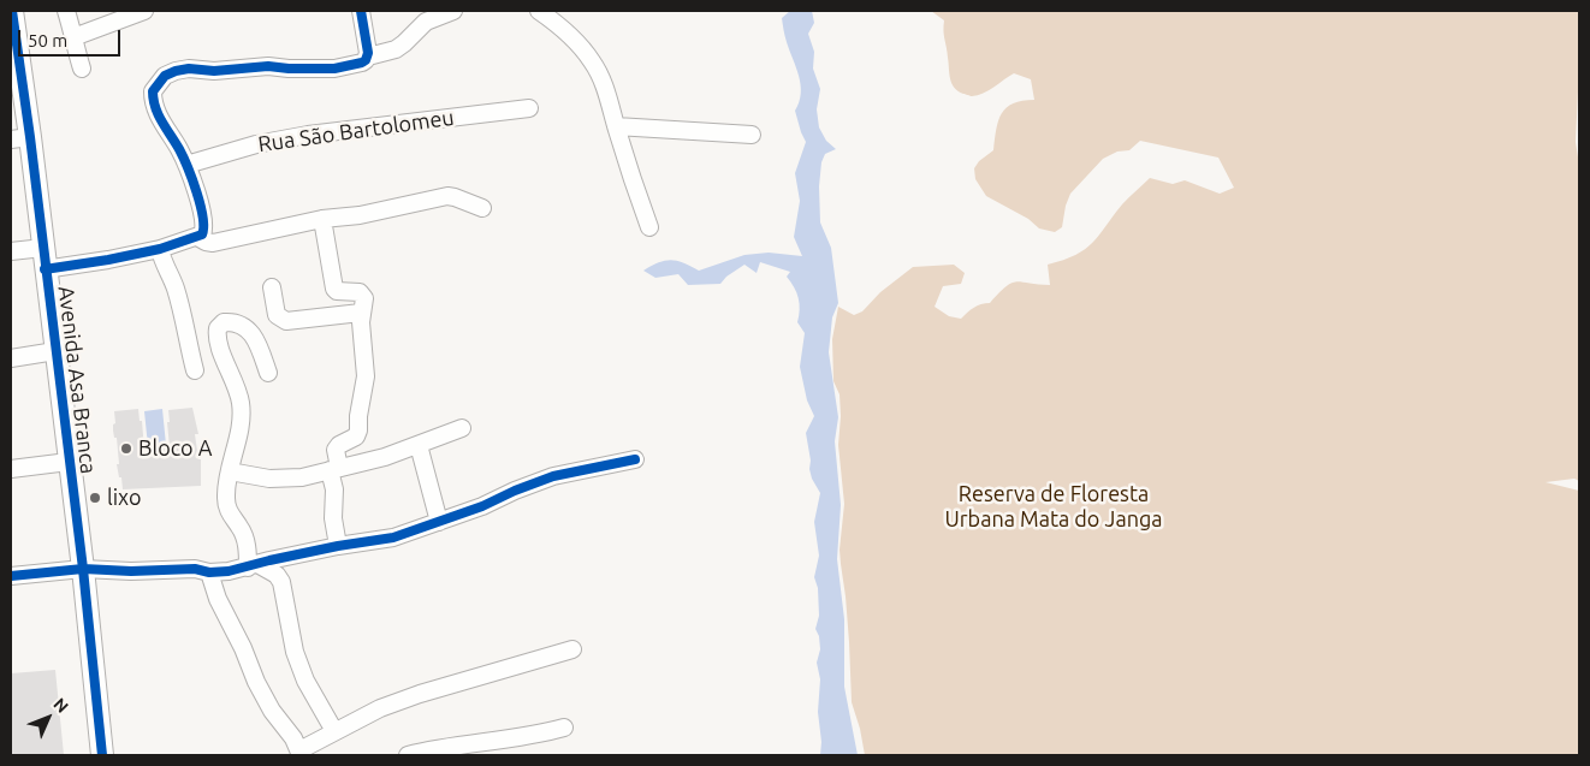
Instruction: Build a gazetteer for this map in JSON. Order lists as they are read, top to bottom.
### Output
{
  "streets": {
    "street": ["Rua São Bartolomeu", "Avenida Asa Branca"]
  },
  "parks": ["Reserva de Floresta Urbana Mata do Janga"],
  "places": ["Bloco A", "lixo"],
  "scale_bar": "50 m",
  "north": "top right"
}
